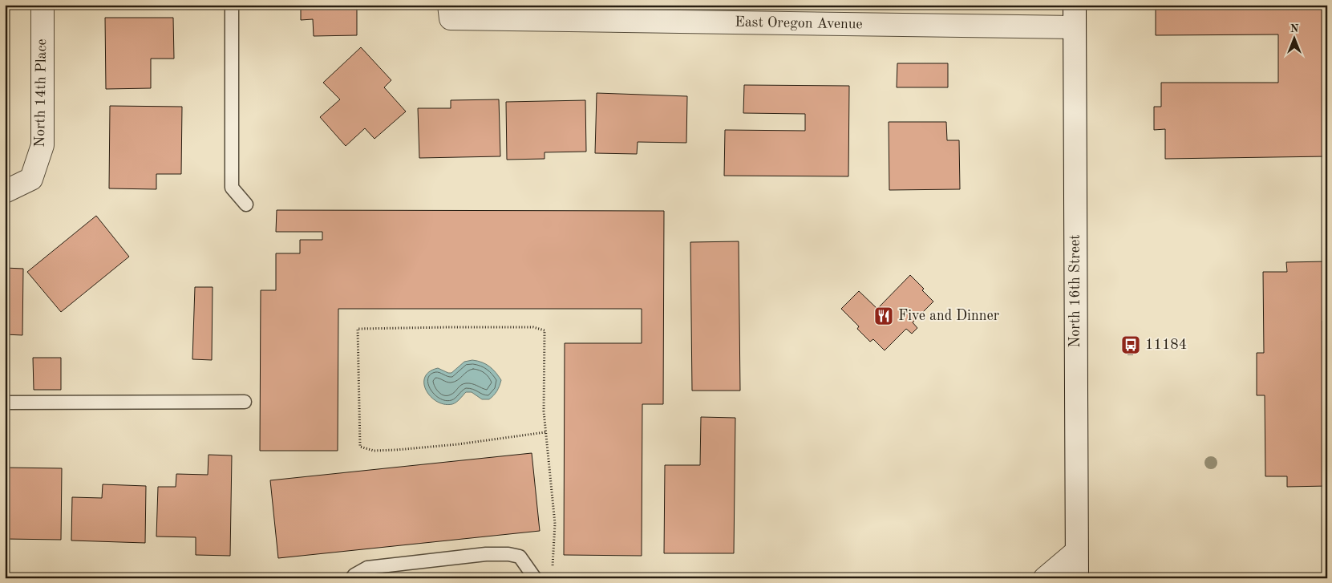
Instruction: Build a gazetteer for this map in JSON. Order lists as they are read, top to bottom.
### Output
{
  "streets": {
    "street": ["East Oregon Avenue", "North 14th Place", "North 16th Street"]
  },
  "crossings": [
    ["East Oregon Avenue", "North 16th Street"]
  ],
  "places": {
    "restaurant": ["Five and Dinner"],
    "bus stop": ["11184"]
  },
  "north": "top"
}
